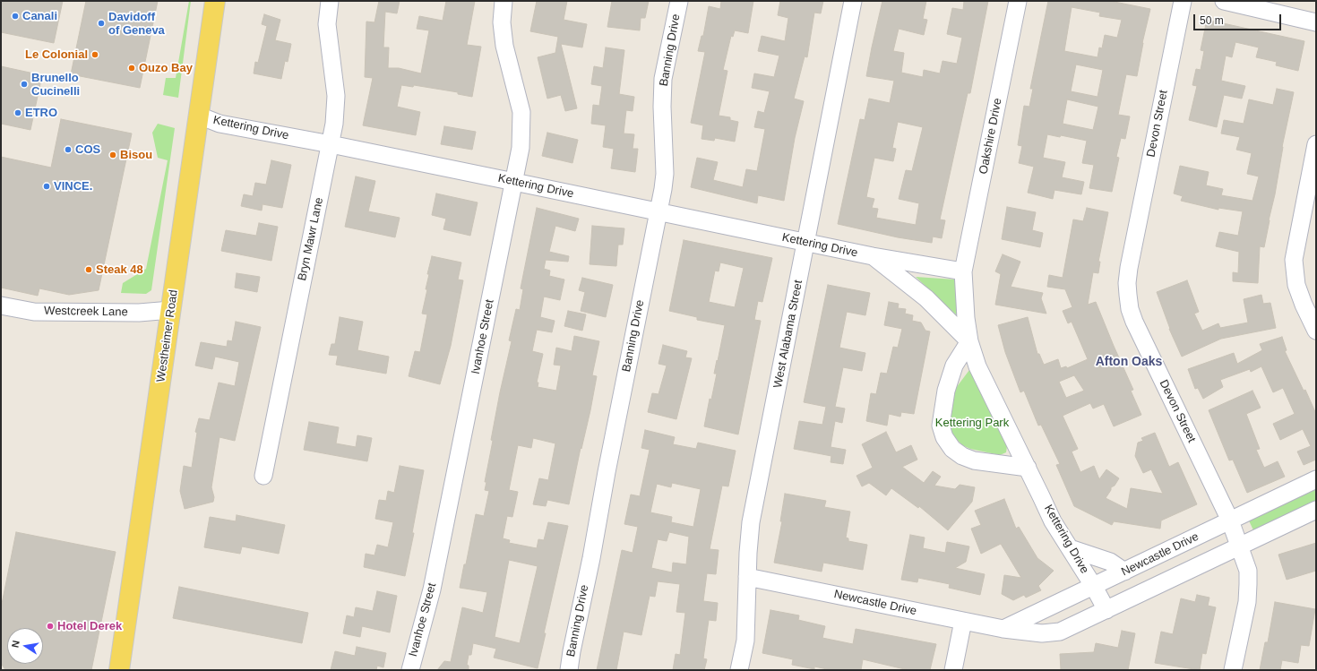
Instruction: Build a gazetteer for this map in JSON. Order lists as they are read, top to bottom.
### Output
{
  "streets": {
    "main road": ["Westheimer Road"],
    "street": [
      "Banning Drive",
      "Devon Street",
      "Kettering Drive",
      "Oakshire Drive",
      "Bryn Mawr Lane",
      "Westcreek Lane",
      "West Alabama Street",
      "Ivanhoe Street",
      "Newcastle Drive"
    ]
  },
  "crossings": [
    ["Banning Drive", "Kettering Drive"],
    ["Devon Street", "Newcastle Drive"],
    ["Kettering Drive", "Oakshire Drive"],
    ["Kettering Drive", "Bryn Mawr Lane"],
    ["Kettering Drive", "West Alabama Street"],
    ["Kettering Drive", "Westheimer Road"],
    ["Kettering Drive", "Ivanhoe Street"],
    ["Kettering Drive", "Newcastle Drive"],
    ["Westcreek Lane", "Westheimer Road"],
    ["West Alabama Street", "Newcastle Drive"]
  ],
  "districts": ["Afton Oaks"],
  "parks": ["Kettering Park"],
  "places": [
    "Canali",
    "Davidoff of Geneva",
    "Le Colonial",
    "Ouzo Bay",
    "Brunello Cucinelli",
    "ETRO",
    "COS",
    "Bisou",
    "VINCE.",
    "Steak 48",
    "Hotel Derek"
  ],
  "scale_bar": "50 m",
  "north": "left"
}
